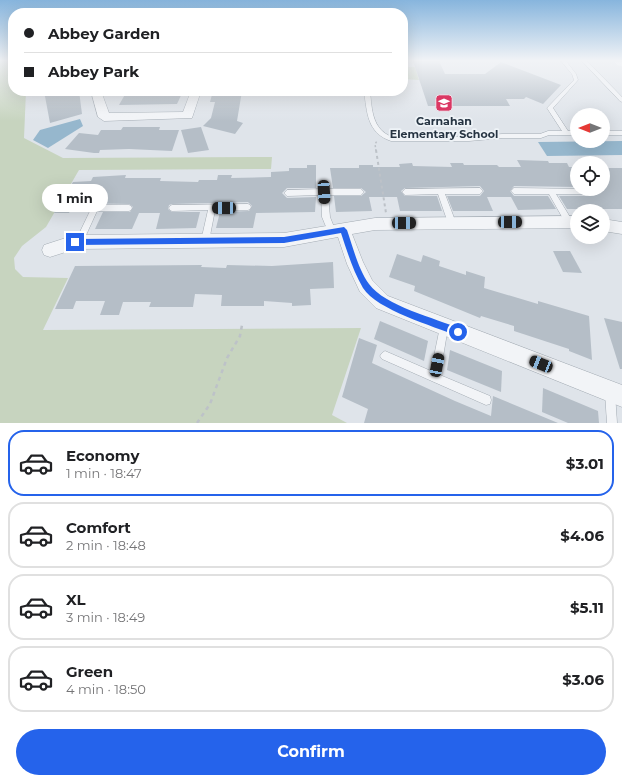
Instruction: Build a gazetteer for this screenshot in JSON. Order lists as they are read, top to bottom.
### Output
{
  "places": {
    "school or university": ["Carnahan Elementary School"]
  },
  "north": "left",
  "page": {
    "banner": ["Abbey Garden", "Abbey Park"],
    "bubble": "1 min",
    "list": [
      {
        "name": "Economy",
        "note": "1 min · 18:47",
        "value": "$3.01"
      },
      {
        "name": "Comfort",
        "note": "2 min · 18:48",
        "value": "$4.06"
      },
      {
        "name": "XL",
        "note": "3 min · 18:49",
        "value": "$5.11"
      },
      {
        "name": "Green",
        "note": "4 min · 18:50",
        "value": "$3.06"
      }
    ],
    "buttons": "Confirm"
  }
}
